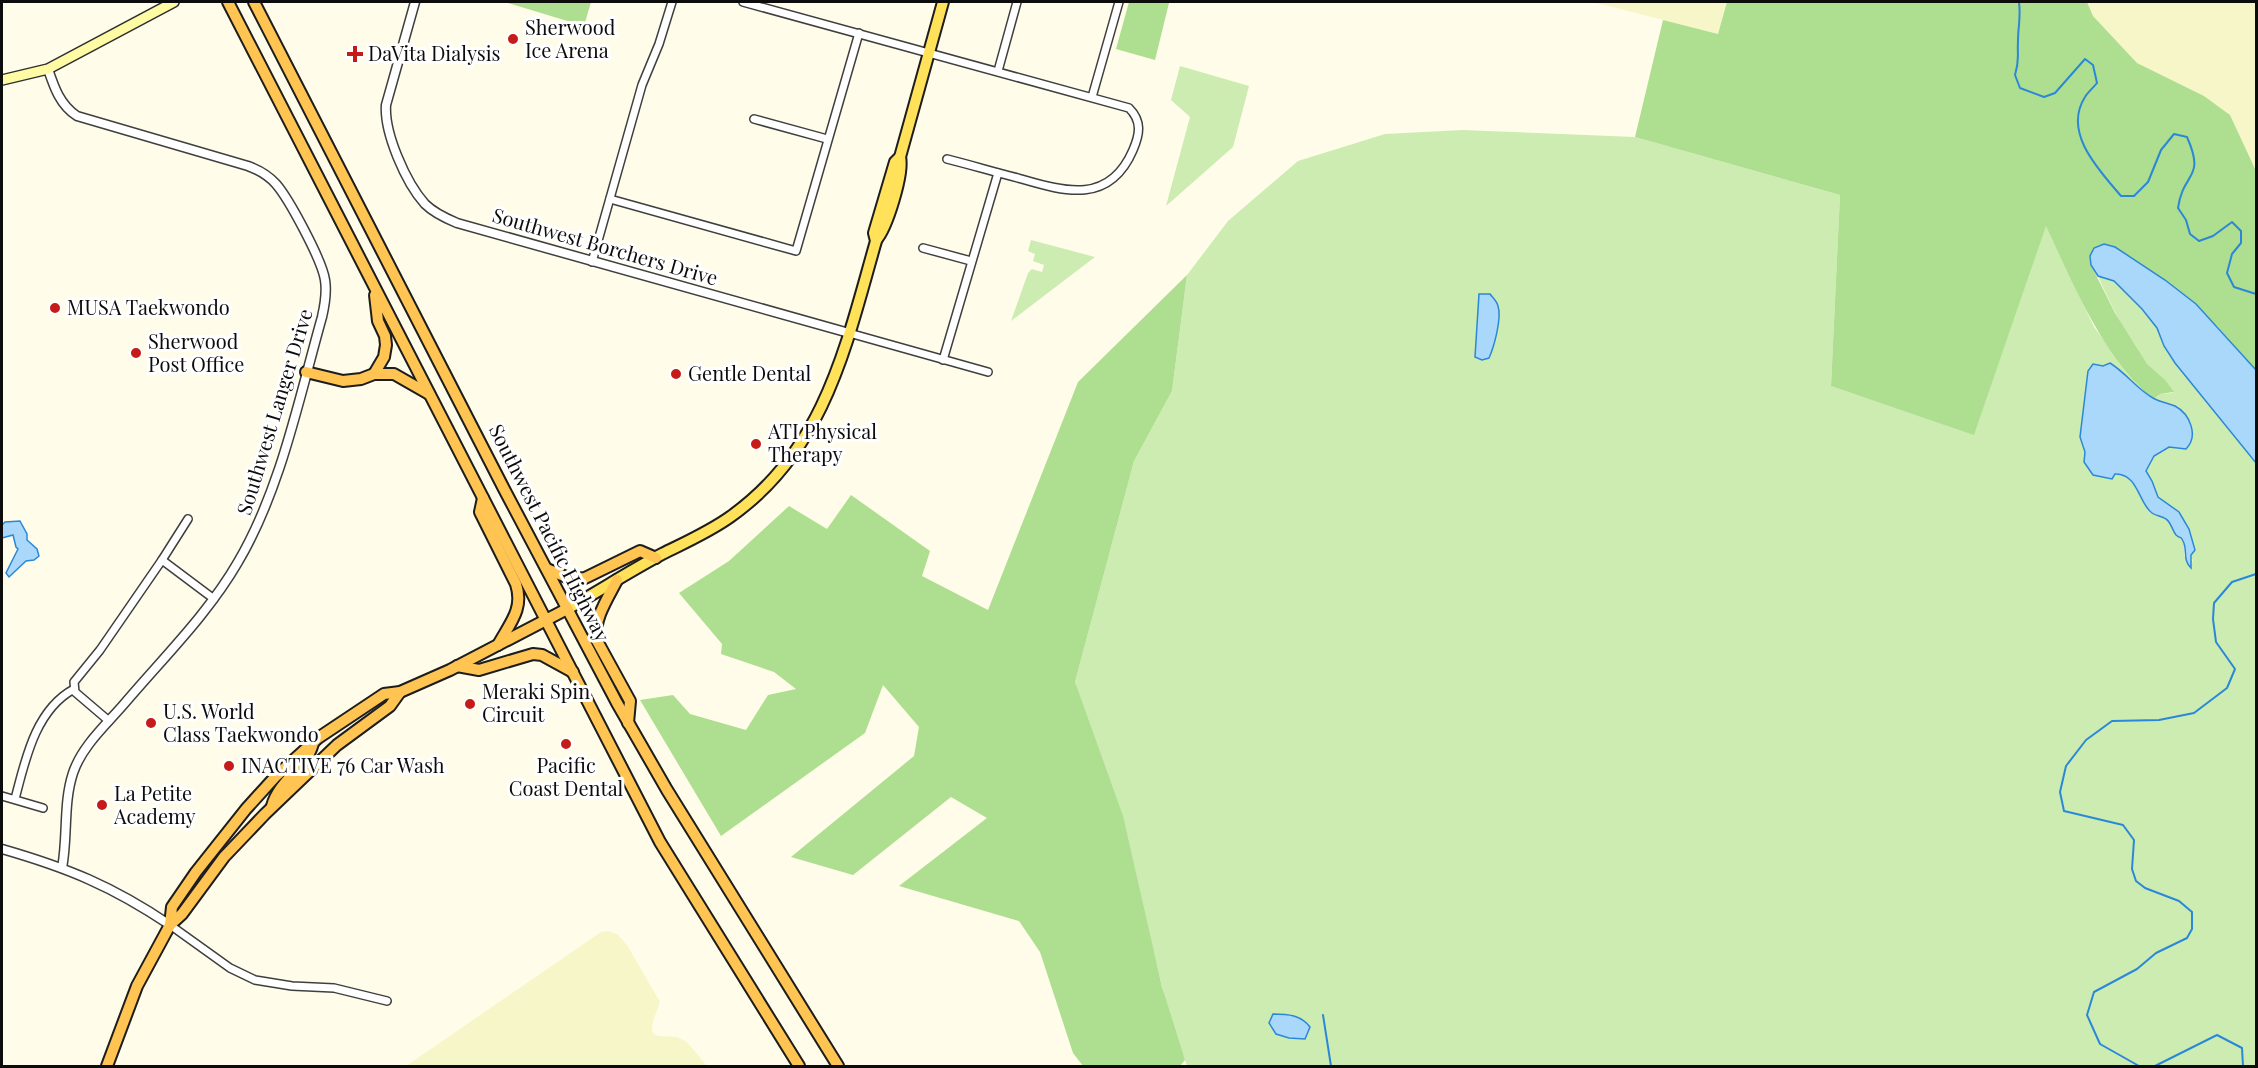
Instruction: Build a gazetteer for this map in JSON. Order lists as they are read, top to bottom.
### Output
{
  "streets": {
    "highway": ["Southwest Pacific Highway"],
    "street": ["Southwest Borchers Drive", "Southwest Langer Drive"]
  },
  "places": {
    "other": [
      "Sherwood Ice Arena",
      "MUSA Taekwondo",
      "Sherwood Post Office",
      "Gentle Dental",
      "ATI Physical Therapy",
      "Meraki Spin Circuit",
      "U.S. World Class Taekwondo",
      "Pacific Coast Dental",
      "INACTIVE 76 Car Wash",
      "La Petite Academy"
    ],
    "health": ["DaVita Dialysis"]
  }
}
